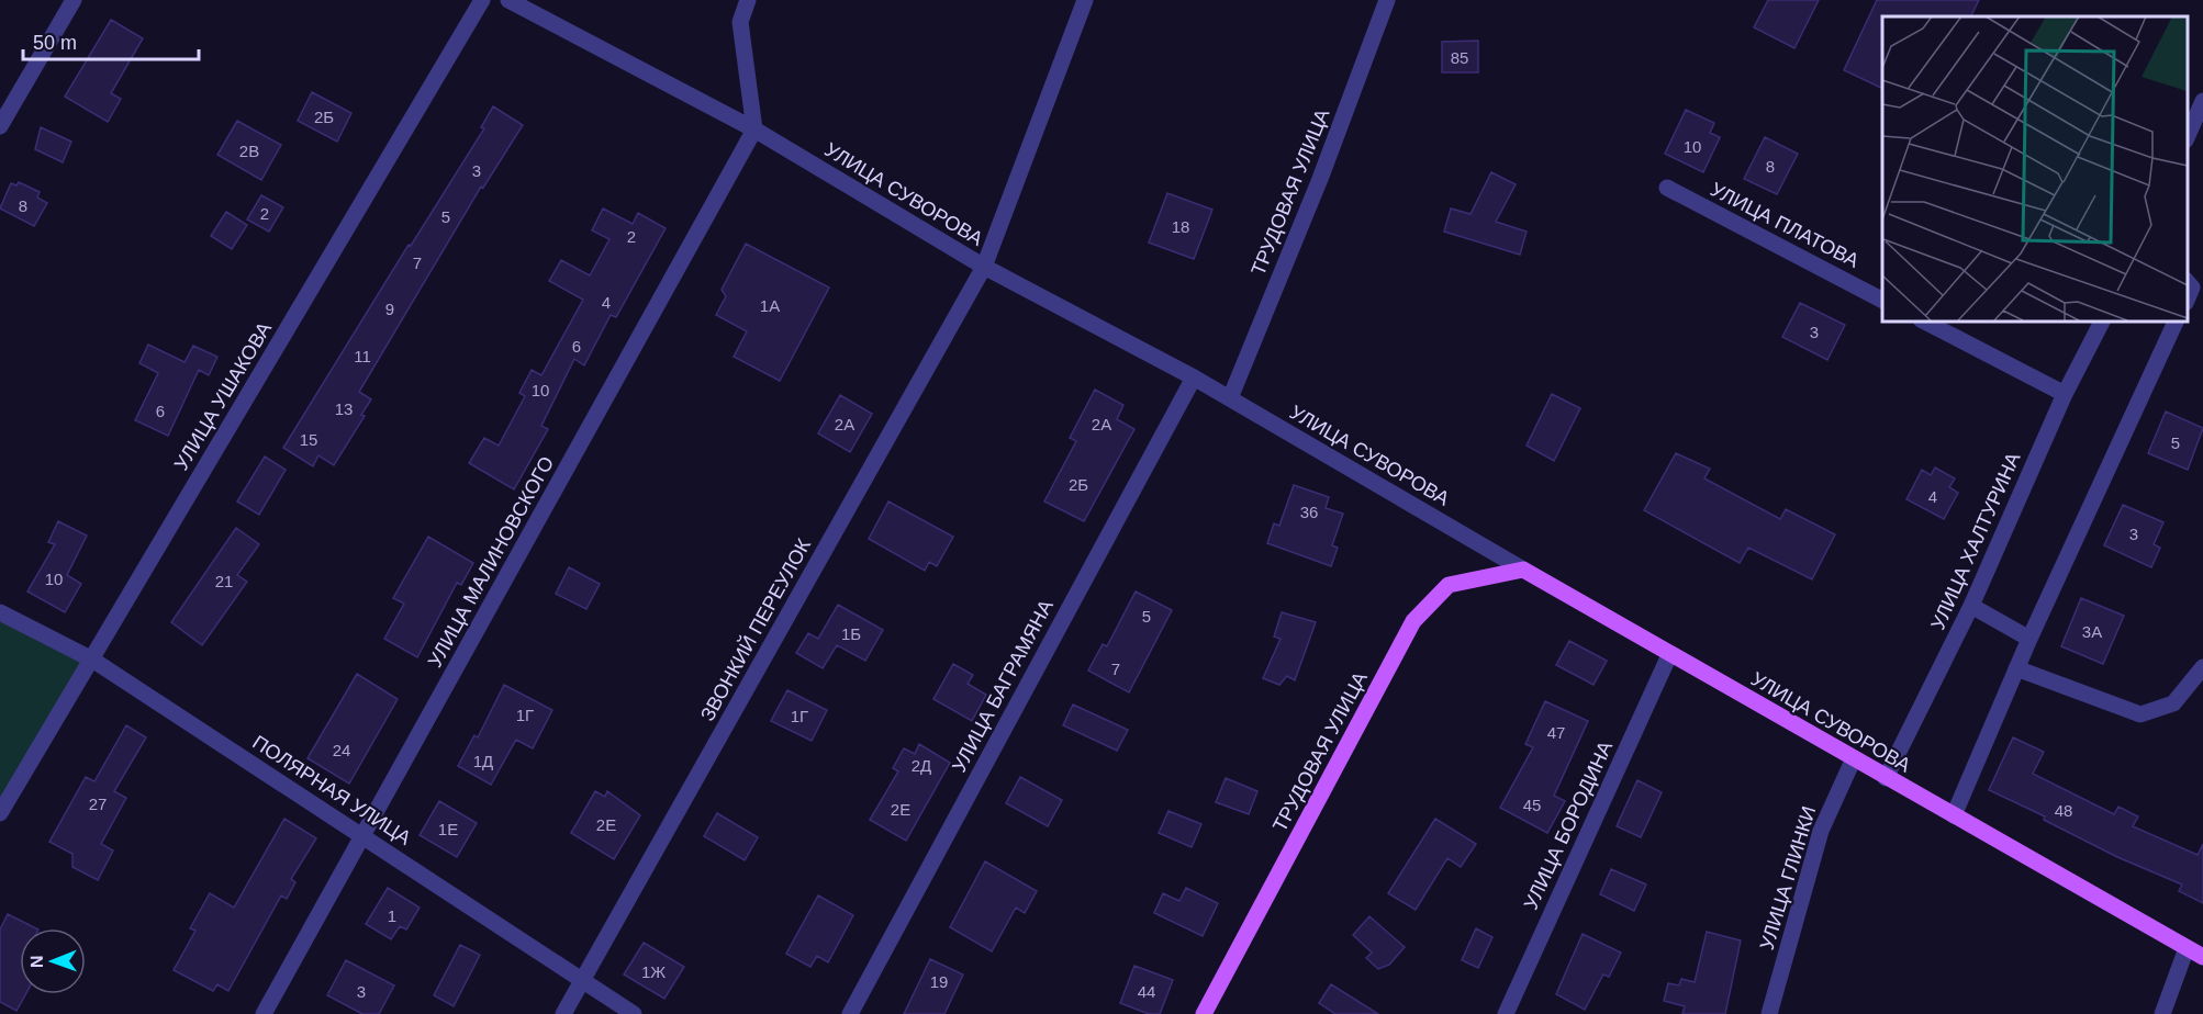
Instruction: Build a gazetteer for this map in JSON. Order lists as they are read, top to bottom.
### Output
{
  "streets": {
    "main road": ["ТРУДОВАЯ УЛИЦА", "УЛИЦА СУВОРОВА"],
    "street": [
      "УЛИЦА ПЛАТОВА",
      "УЛИЦА УШАКОВА",
      "УЛИЦА ХАЛТУРИНА",
      "УЛИЦА МАЛИНОВСКОГО",
      "ЗВОНКИЙ ПЕРЕУЛОК",
      "УЛИЦА БАГРАМЯНА",
      "ПОЛЯРНАЯ УЛИЦА",
      "УЛИЦА БОРОДИНА",
      "УЛИЦА ГЛИНКИ"
    ]
  },
  "crossings": [
    ["ТРУДОВАЯ УЛИЦА", "УЛИЦА СУВОРОВА"],
    ["УЛИЦА СУВОРОВА", "УЛИЦА ХАЛТУРИНА"],
    ["УЛИЦА СУВОРОВА", "УЛИЦА МАЛИНОВСКОГО"],
    ["УЛИЦА СУВОРОВА", "ЗВОНКИЙ ПЕРЕУЛОК"],
    ["УЛИЦА СУВОРОВА", "УЛИЦА БАГРАМЯНА"],
    ["УЛИЦА СУВОРОВА", "УЛИЦА БОРОДИНА"],
    ["УЛИЦА СУВОРОВА", "УЛИЦА ГЛИНКИ"],
    ["УЛИЦА УШАКОВА", "ПОЛЯРНАЯ УЛИЦА"],
    ["УЛИЦА МАЛИНОВСКОГО", "ПОЛЯРНАЯ УЛИЦА"],
    ["ЗВОНКИЙ ПЕРЕУЛОК", "ПОЛЯРНАЯ УЛИЦА"]
  ],
  "house_numbers": [
    "85",
    "2Б",
    "10",
    "2В",
    "8",
    "3",
    "8",
    "2",
    "5",
    "18",
    "2",
    "7",
    "4",
    "1А",
    "9",
    "3",
    "6",
    "11",
    "10",
    "13",
    "6",
    "2А",
    "2А",
    "15",
    "5",
    "2Б",
    "4",
    "36",
    "3",
    "10",
    "21",
    "5",
    "3А",
    "1Б",
    "7",
    "1Г",
    "1Г",
    "47",
    "24",
    "1Д",
    "2Д",
    "27",
    "45",
    "2Е",
    "48",
    "2Е",
    "1Е",
    "1",
    "1Ж",
    "19",
    "3",
    "44"
  ],
  "scale_bar": "50 m",
  "north": "left"
}
